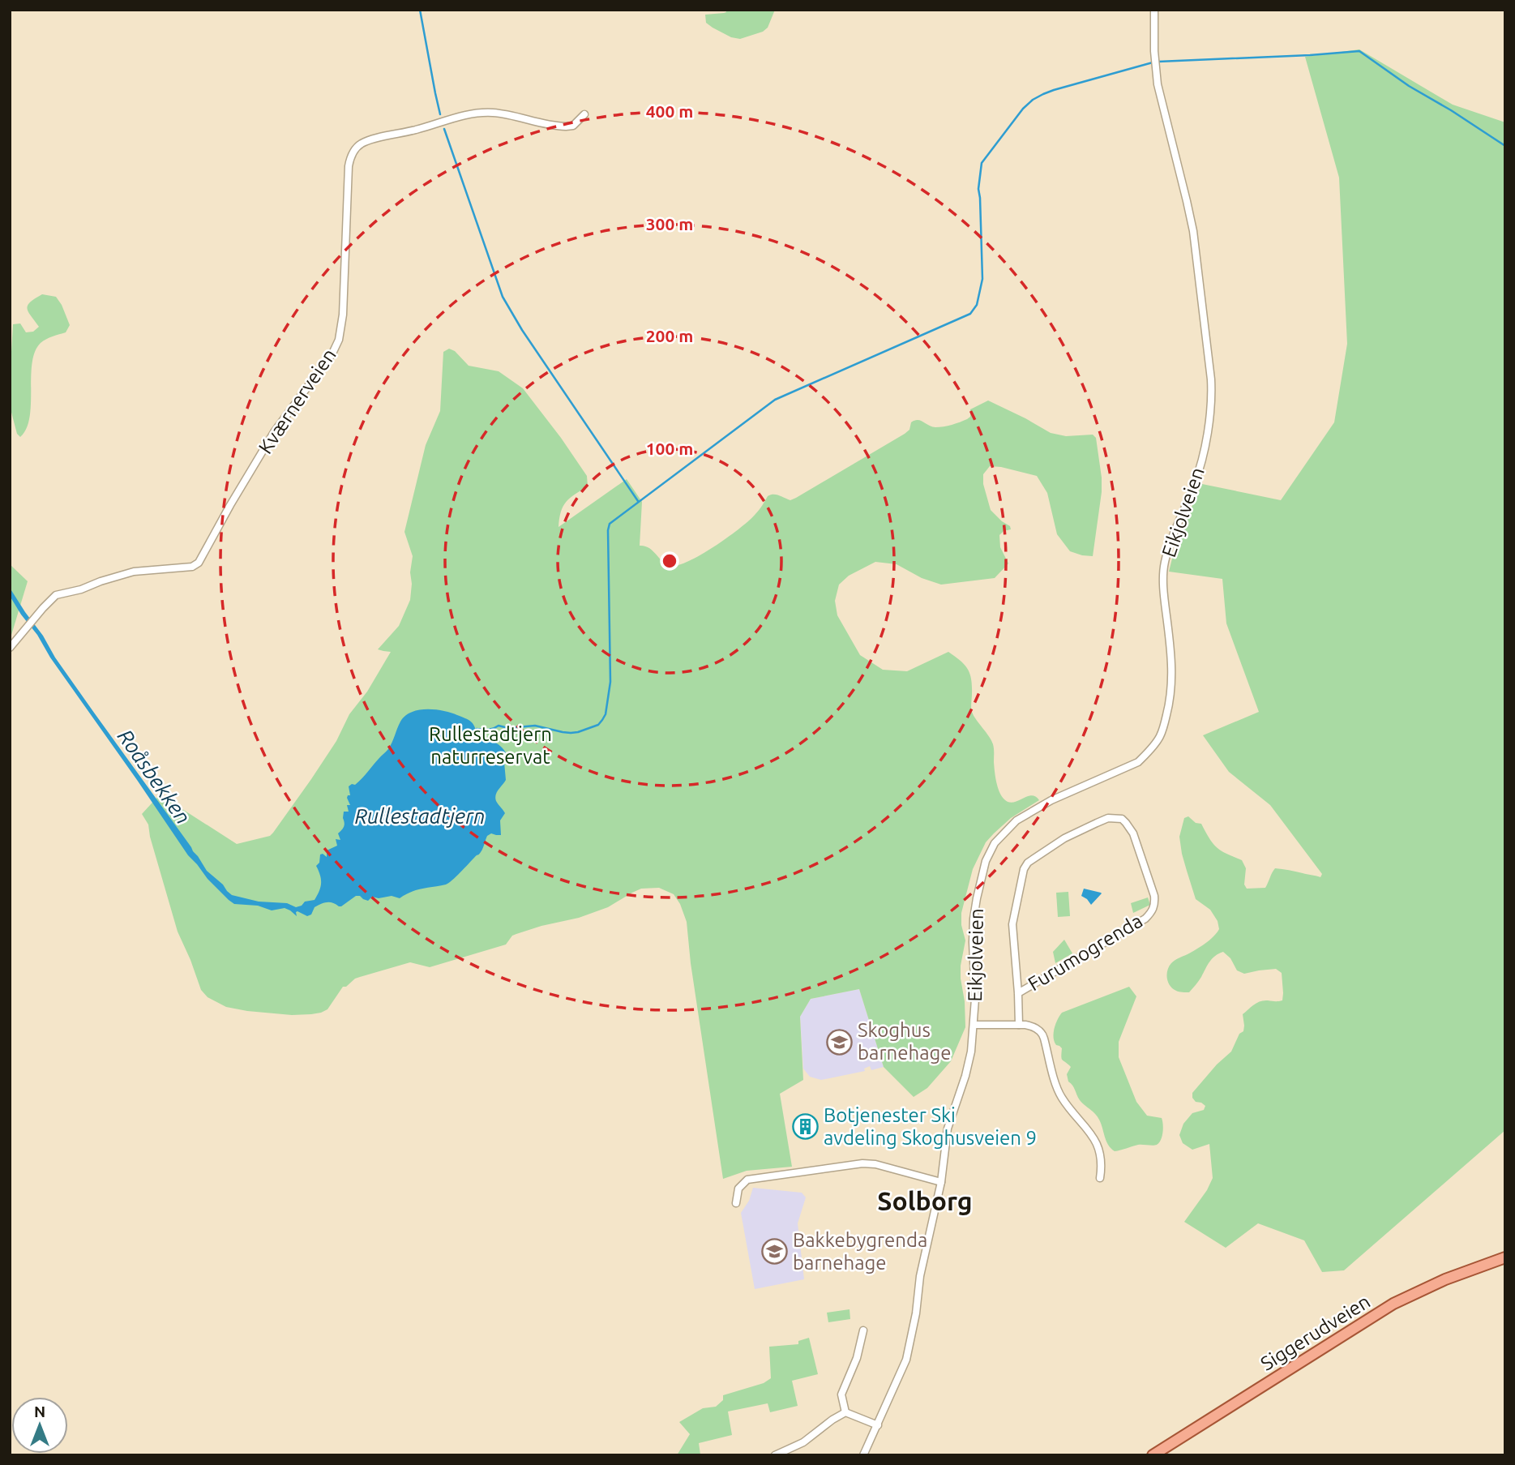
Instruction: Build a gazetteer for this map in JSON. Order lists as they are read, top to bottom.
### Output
{
  "streets": {
    "main road": ["Siggerudveien"],
    "street": ["Kværnerveien", "Eikjolveien", "Furumogrenda"]
  },
  "crossings": [
    ["Eikjolveien", "Furumogrenda"]
  ],
  "districts": ["Solborg"],
  "water": ["Roåsbekken", "Rullestadtjern"],
  "parks": ["Rullestadtjern naturreservat"],
  "places": {
    "school or university": ["Skoghus barnehage", "Bakkebygrenda barnehage"],
    "building": ["Botjenester Ski avdeling Skoghusveien 9"]
  },
  "north": "top",
  "rings": [
    "400 m",
    "300 m",
    "200 m",
    "100 m"
  ]
}
